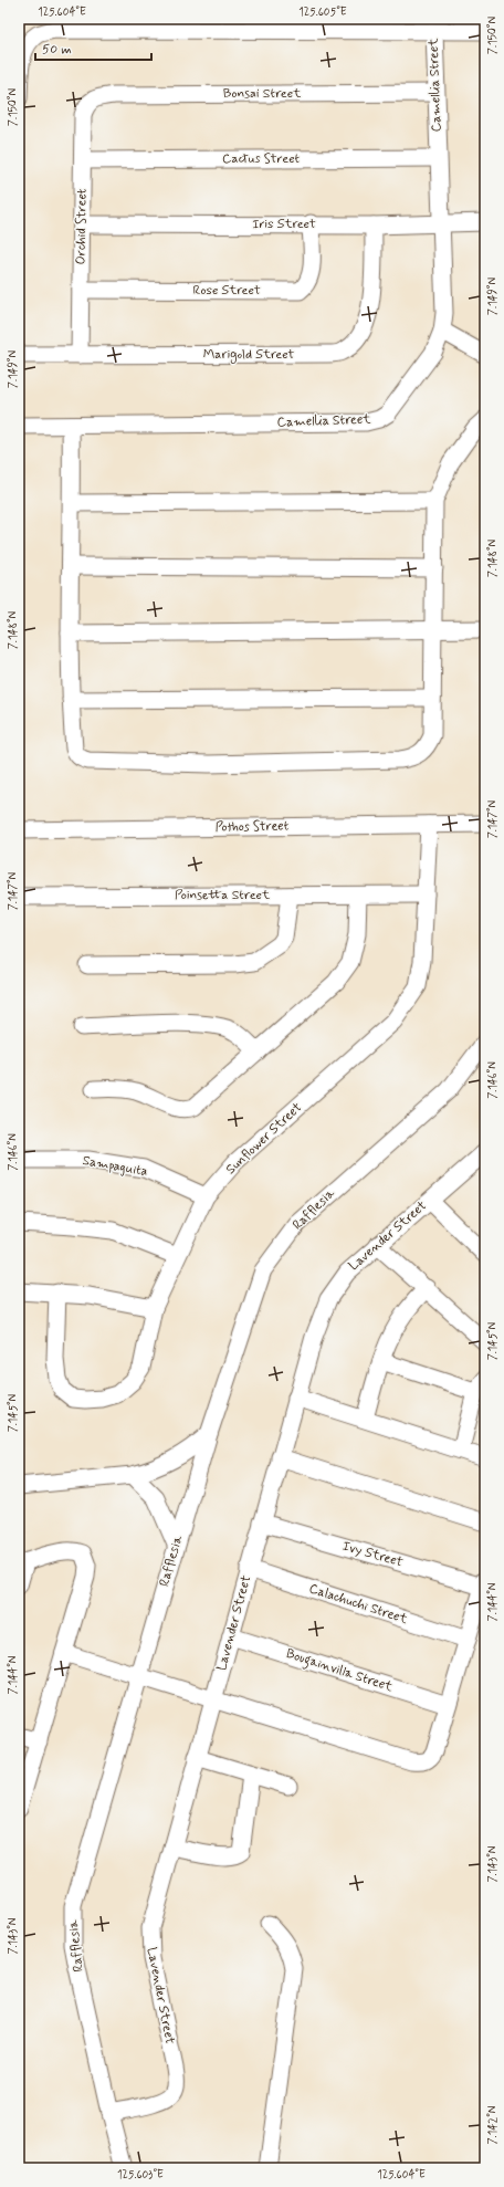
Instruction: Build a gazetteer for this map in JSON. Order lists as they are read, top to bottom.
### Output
{
  "streets": {
    "street": [
      "Camellia Street",
      "Bonsai Street",
      "Cactus Street",
      "Iris Street",
      "Orchid Street",
      "Rose Street",
      "Marigold Street",
      "Pothos Street",
      "Poinsetta Street",
      "Sunflower Street",
      "Sampaguita",
      "Rafflesia",
      "Lavender Street",
      "Ivy Street",
      "Calachuchi Street",
      "Bougainvilla Street"
    ]
  },
  "crossings": [
    ["Camellia Street", "Bonsai Street"],
    ["Camellia Street", "Cactus Street"],
    ["Camellia Street", "Iris Street"],
    ["Bonsai Street", "Orchid Street"],
    ["Cactus Street", "Orchid Street"],
    ["Iris Street", "Orchid Street"],
    ["Iris Street", "Rose Street"],
    ["Iris Street", "Marigold Street"],
    ["Orchid Street", "Rose Street"],
    ["Orchid Street", "Marigold Street"],
    ["Pothos Street", "Sunflower Street"],
    ["Poinsetta Street", "Sunflower Street"],
    ["Sunflower Street", "Sampaguita"],
    ["Rafflesia", "Lavender Street"],
    ["Lavender Street", "Ivy Street"],
    ["Lavender Street", "Calachuchi Street"],
    ["Lavender Street", "Bougainvilla Street"]
  ],
  "scale_bar": "50 m",
  "coordinates": [
    "125.604°E",
    "125.605°E",
    "7.150°N",
    "7.149°N",
    "7.148°N",
    "7.147°N",
    "7.146°N",
    "7.145°N",
    "7.144°N",
    "7.143°N",
    "7.142°N",
    "125.603°E"
  ]
}
